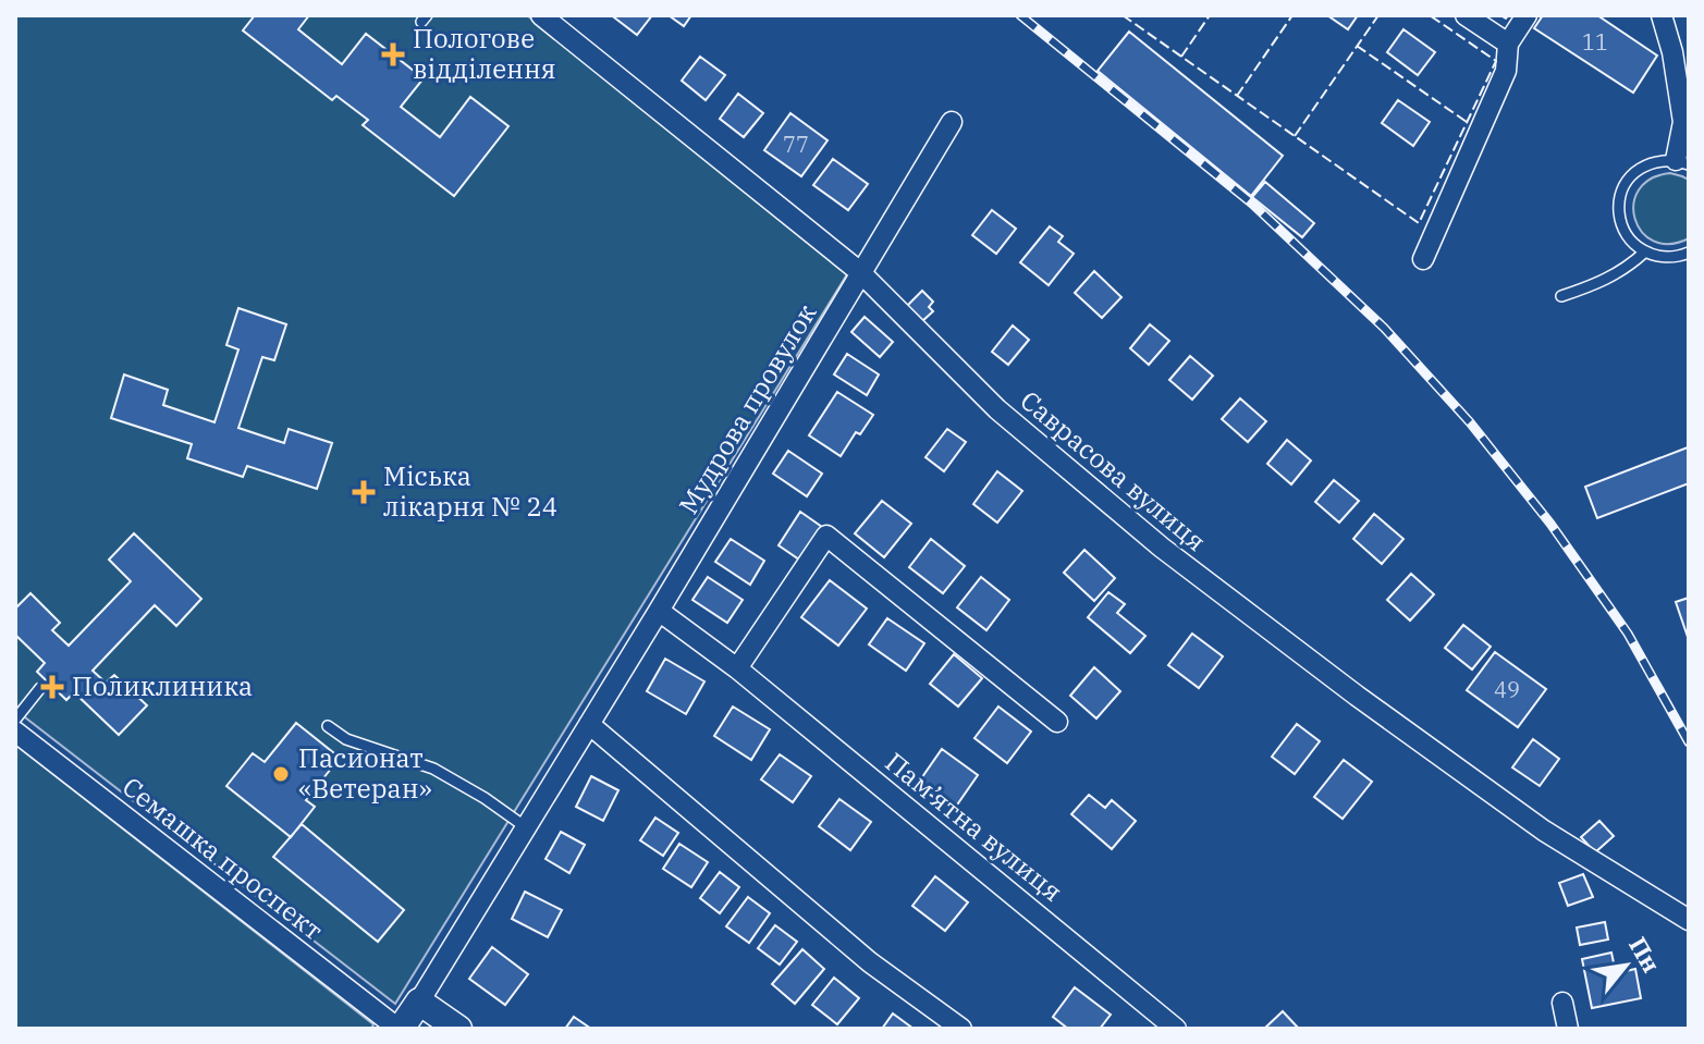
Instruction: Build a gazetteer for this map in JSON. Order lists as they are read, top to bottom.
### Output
{
  "streets": {
    "street": [
      "Мудрова провулок",
      "Саврасова вулиця",
      "Пам’ятна вулиця",
      "Семашка проспект"
    ]
  },
  "crossings": [
    ["Мудрова провулок", "Саврасова вулиця"],
    ["Мудрова провулок", "Пам’ятна вулиця"]
  ],
  "places": {
    "health": ["Пологове відділення", "Міська лікарня № 24", "Поликлиника"],
    "other": ["Пасионат «Ветеран»"]
  },
  "house_numbers": ["11", "77", "49"],
  "north": "top right"
}
